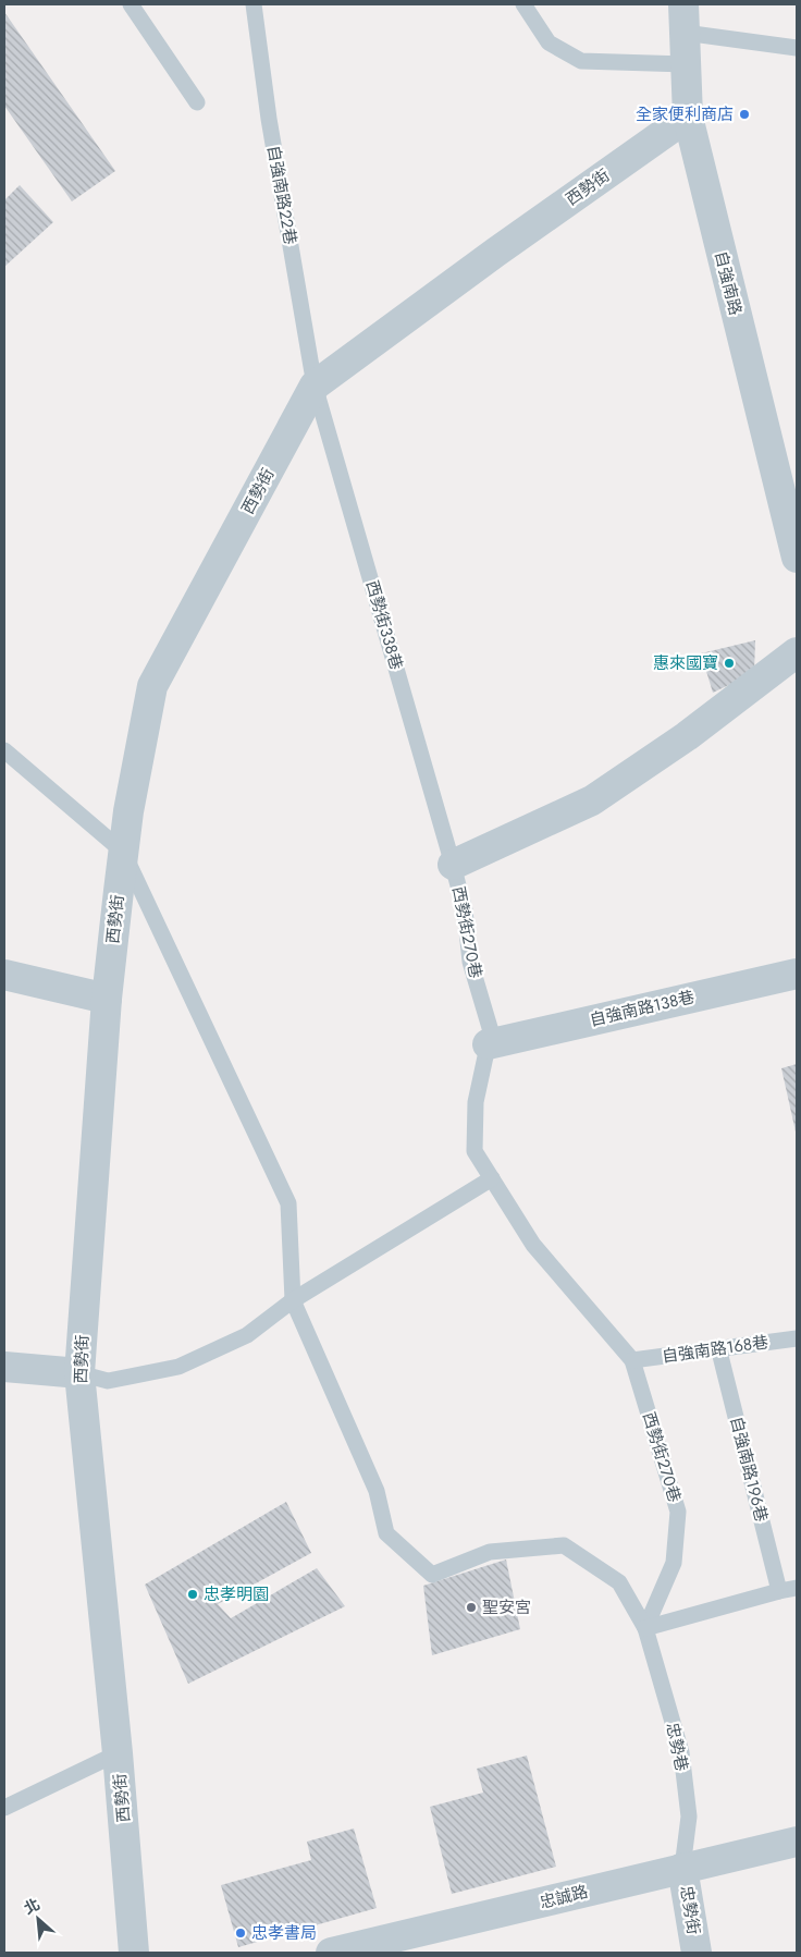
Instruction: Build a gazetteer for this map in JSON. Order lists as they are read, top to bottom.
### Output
{
  "streets": {
    "street": [
      "西勢街",
      "自強南路",
      "自強南路138巷",
      "忠誠路",
      "忠勢街"
    ],
    "lane": [
      "自強南路22巷",
      "西勢街338巷",
      "西勢街270巷",
      "自強南路168巷",
      "自強南路196巷",
      "忠勢巷"
    ]
  },
  "crossings": [
    ["西勢街", "自強南路22巷"],
    ["西勢街", "自強南路"],
    ["西勢街", "西勢街338巷"],
    ["自強南路22巷", "西勢街338巷"],
    ["西勢街338巷", "西勢街270巷"],
    ["西勢街270巷", "自強南路138巷"],
    ["西勢街270巷", "自強南路168巷"],
    ["西勢街270巷", "忠勢巷"],
    ["自強南路168巷", "自強南路196巷"],
    ["忠勢巷", "忠誠路"],
    ["忠勢巷", "忠勢街"],
    ["忠誠路", "忠勢街"]
  ],
  "places": [
    "全家便利商店",
    "惠來國寶",
    "忠孝明園",
    "聖安宮",
    "忠孝書局"
  ],
  "north": "top left"
}
